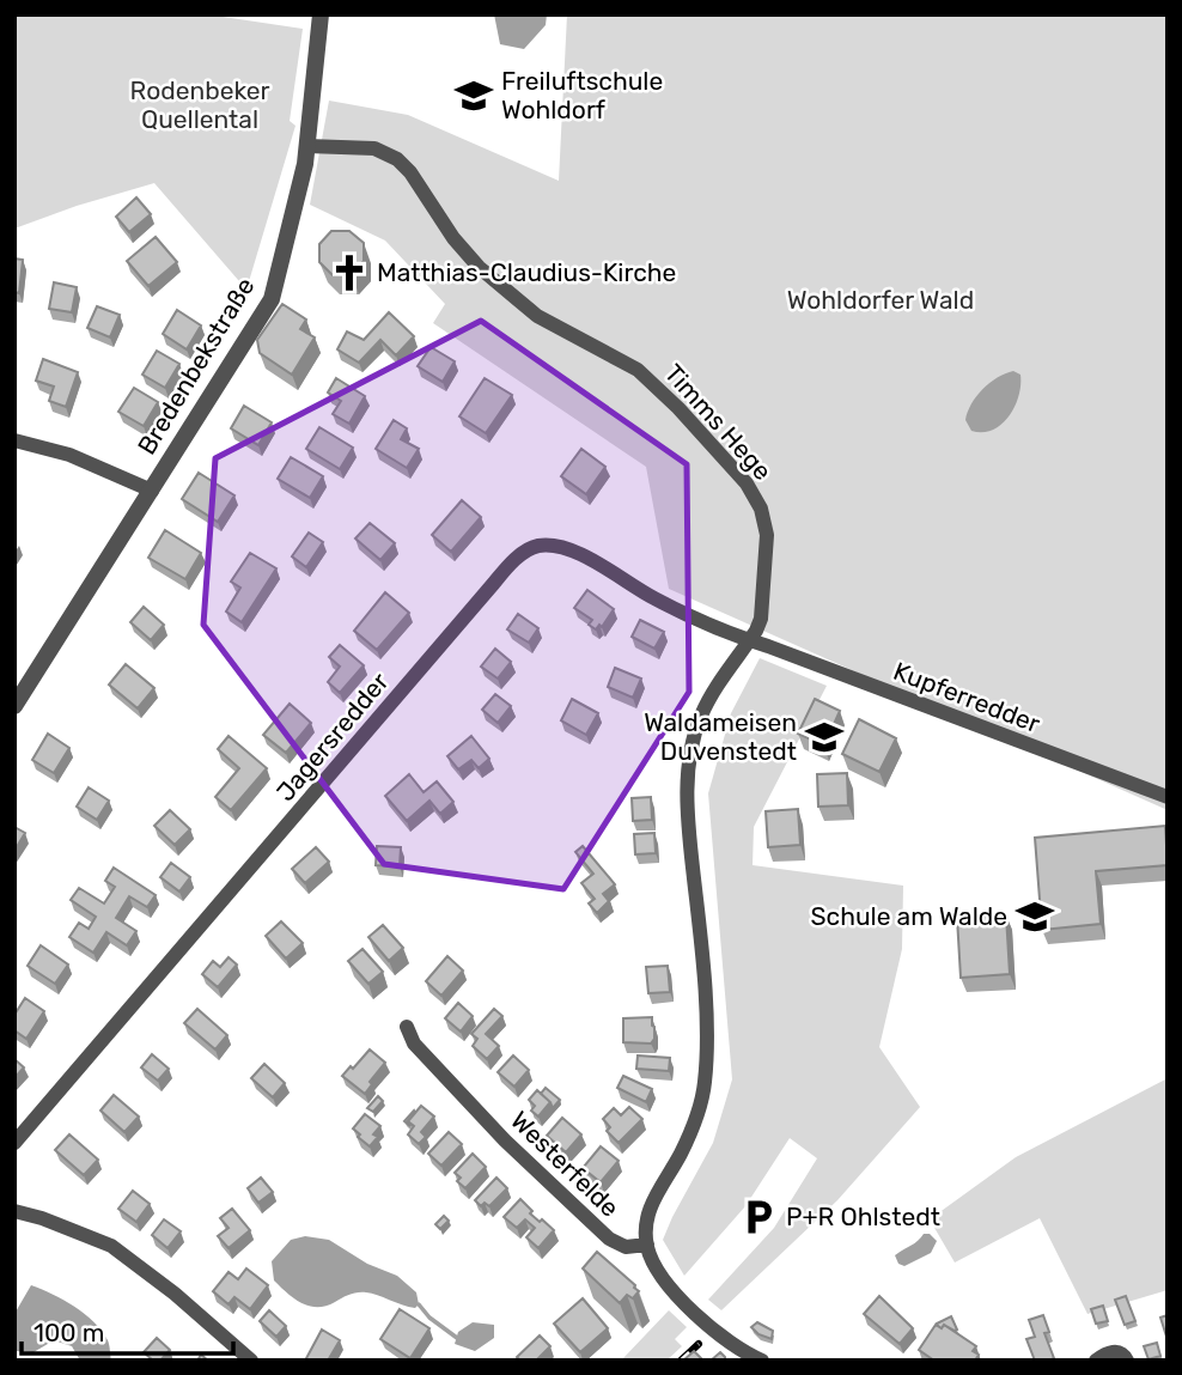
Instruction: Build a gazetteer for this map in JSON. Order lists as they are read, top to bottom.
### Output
{
  "streets": {
    "street": [
      "Bredenbekstraße",
      "Timms Hege",
      "Kupferredder",
      "Jagersredder",
      "Westerfelde"
    ]
  },
  "crossings": [
    ["Bredenbekstraße", "Timms Hege"],
    ["Timms Hege", "Kupferredder"],
    ["Timms Hege", "Jagersredder"],
    ["Timms Hege", "Westerfelde"],
    ["Kupferredder", "Jagersredder"]
  ],
  "parks": ["Rodenbeker Quellental", "Wohldorfer Wald"],
  "places": {
    "school or university": ["Freiluftschule Wohldorf", "Waldameisen Duvenstedt", "Schule am Walde"],
    "church": ["Matthias-Claudius-Kirche"],
    "parking": ["P+R Ohlstedt"]
  },
  "scale_bar": "100 m"
}
